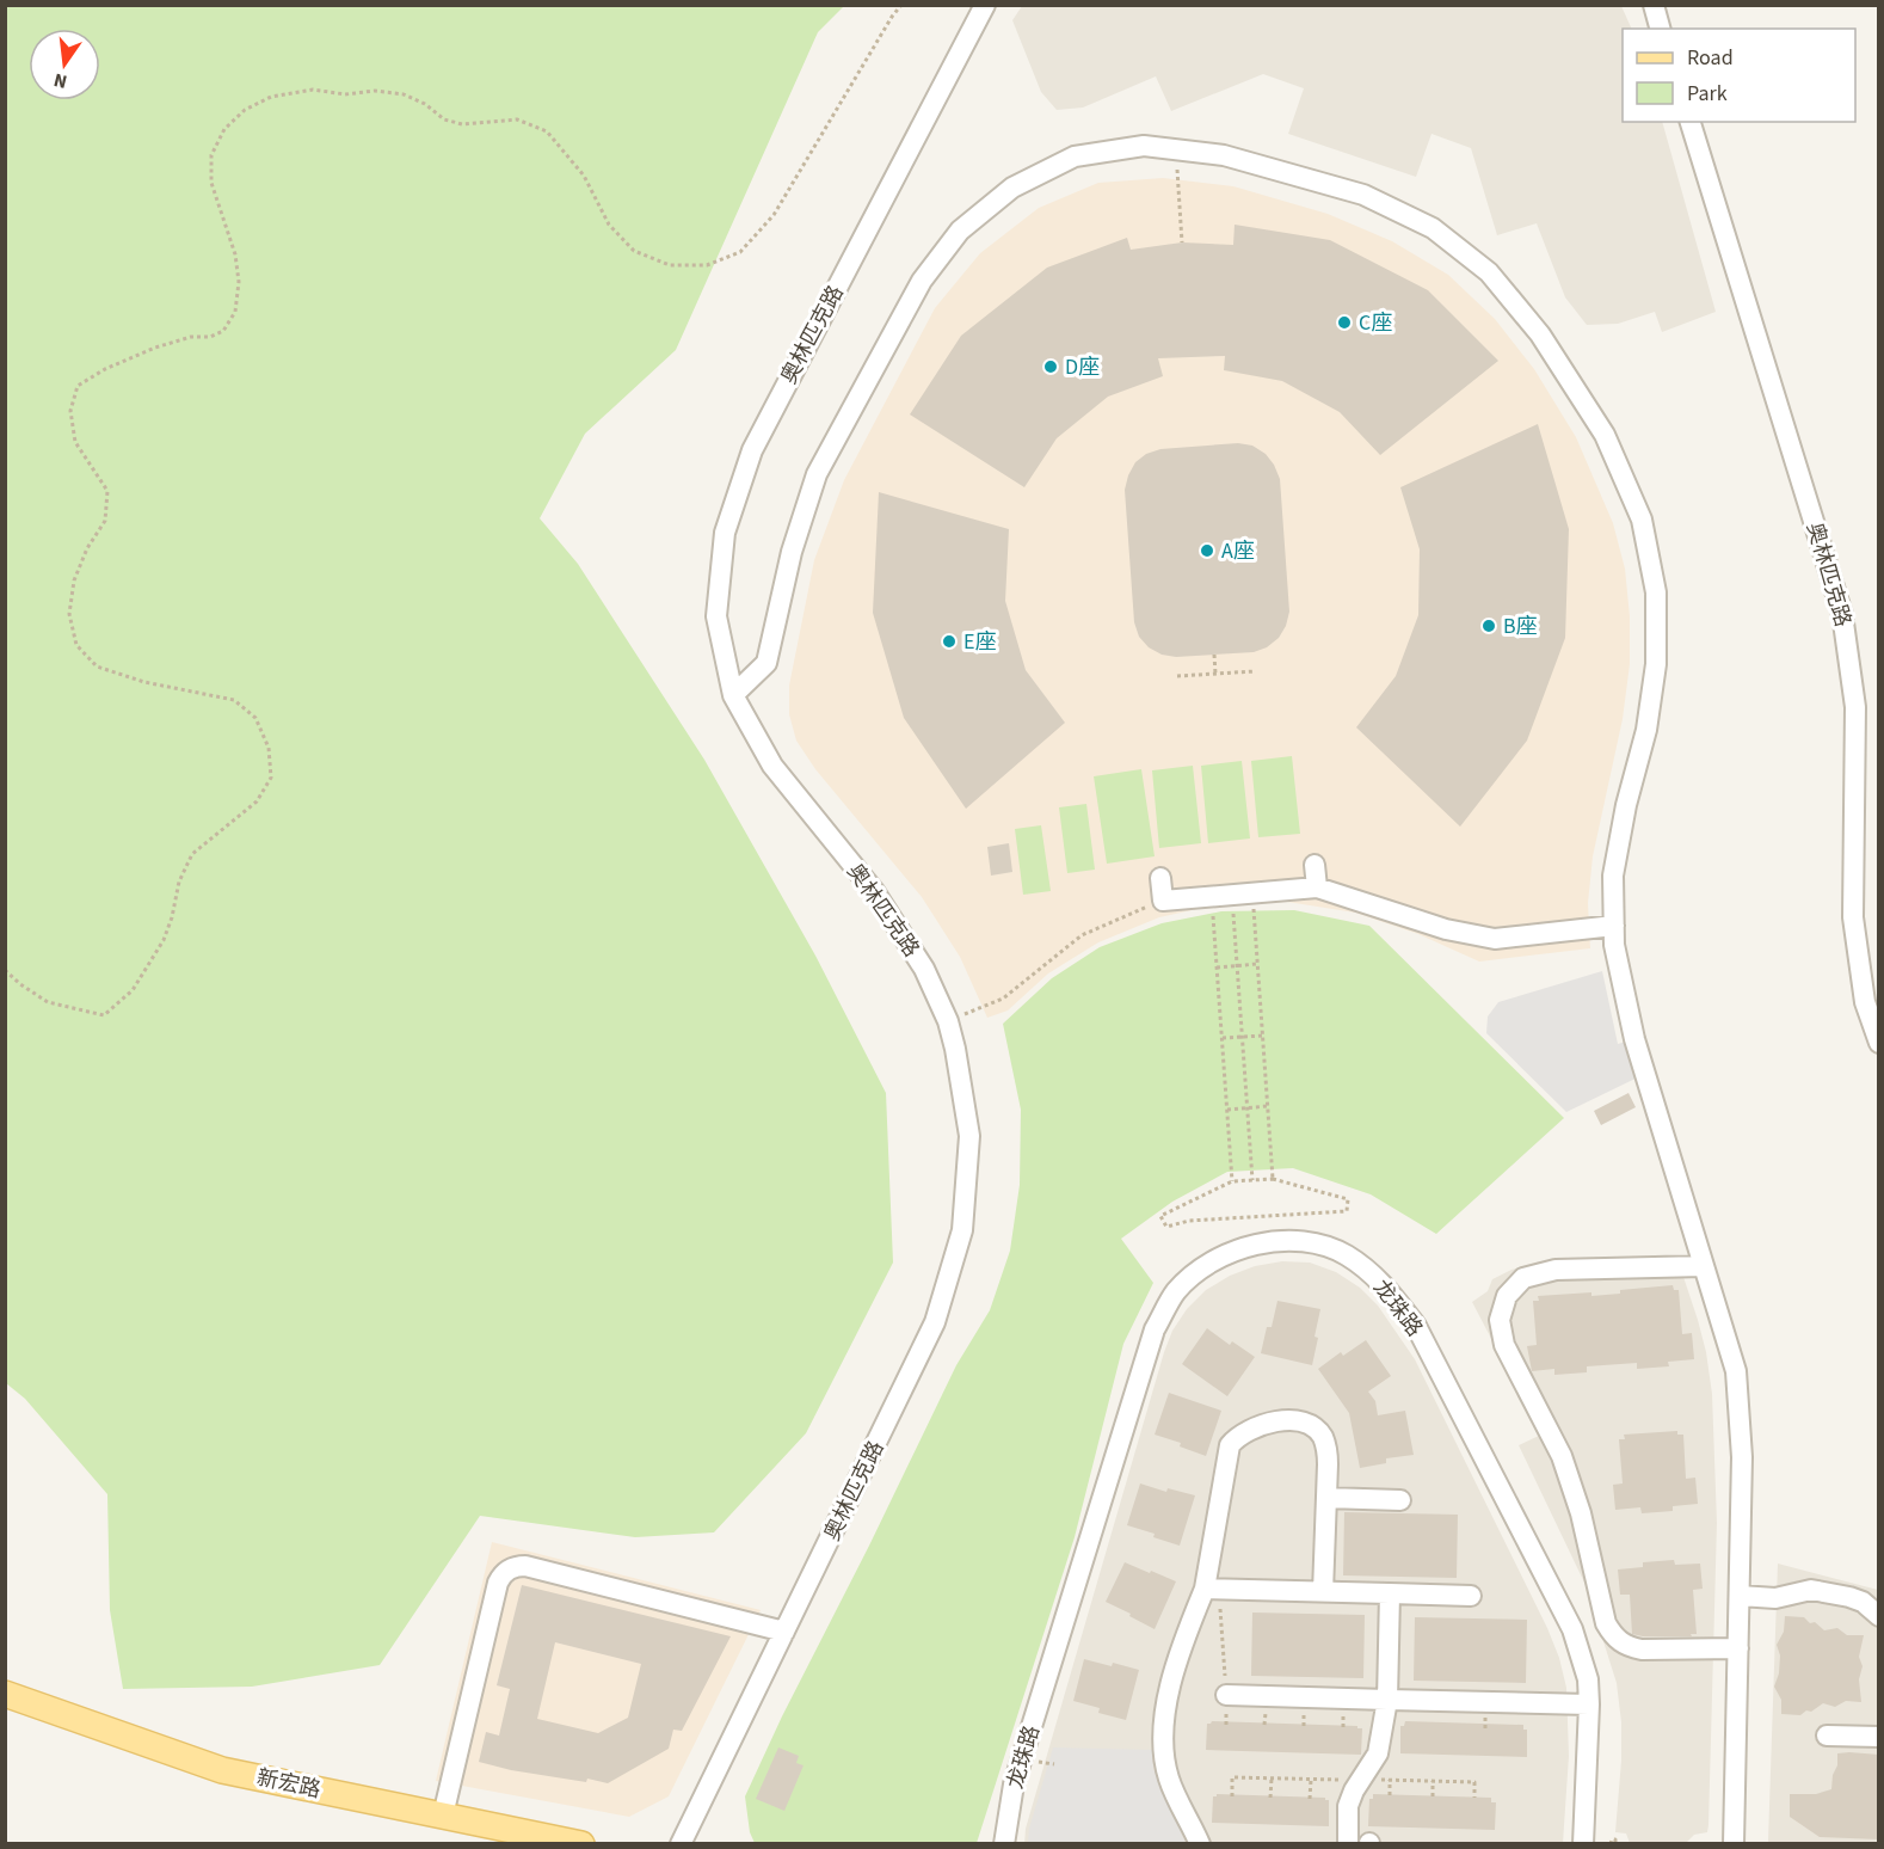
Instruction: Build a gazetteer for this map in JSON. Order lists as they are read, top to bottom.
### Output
{
  "streets": {
    "main road": ["新宏路"],
    "street": ["奥林匹克路", "龙珠路"]
  },
  "places": [
    "C座",
    "D座",
    "A座",
    "B座",
    "E座"
  ],
  "legend": ["Road", "Park"],
  "north": "bottom"
}
